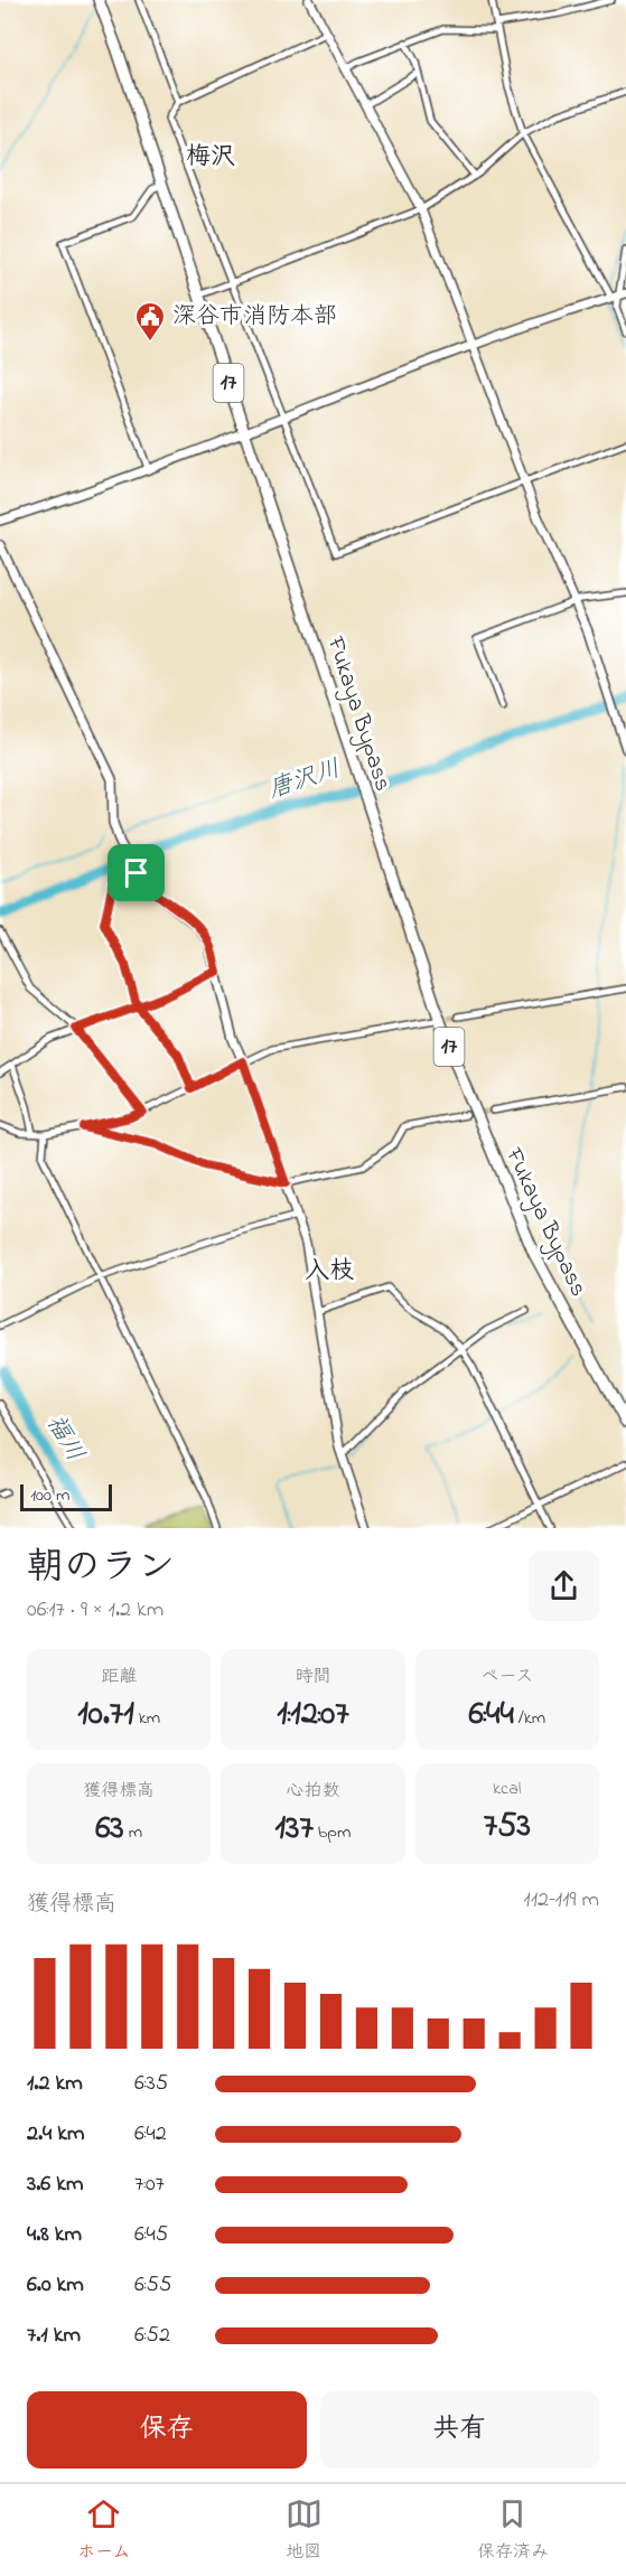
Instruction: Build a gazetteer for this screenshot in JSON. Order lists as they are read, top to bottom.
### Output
{
  "streets": {
    "highway": ["17", "Fukaya Bypass"]
  },
  "districts": ["梅沢", "入枝"],
  "water": ["唐沢川", "福川"],
  "places": {
    "public building": ["深谷市消防本部"]
  },
  "scale_bar": "100 m",
  "page": {
    "scale": "100 m",
    "heading": ["朝のラン", "06:17 · 9 × 1.2 km"],
    "stats": [
      ["距離", "10.71 km"],
      ["時間", "1:12:07"],
      ["ペース", "6:44 /km"],
      ["獲得標高", "63 m"],
      ["心拍数", "137 bpm"],
      ["kcal", "753"]
    ],
    "chart": ["獲得標高", "112–119 m"],
    "list": [
      {
        "name": "1.2 km",
        "note": "6:35"
      },
      {
        "name": "2.4 km",
        "note": "6:42"
      },
      {
        "name": "3.6 km",
        "note": "7:07"
      },
      {
        "name": "4.8 km",
        "note": "6:45"
      },
      {
        "name": "6.0 km",
        "note": "6:55"
      },
      {
        "name": "7.1 km",
        "note": "6:52"
      }
    ],
    "buttons": ["保存", "共有"],
    "tabs": ["ホーム", "地図", "保存済み"]
  }
}
